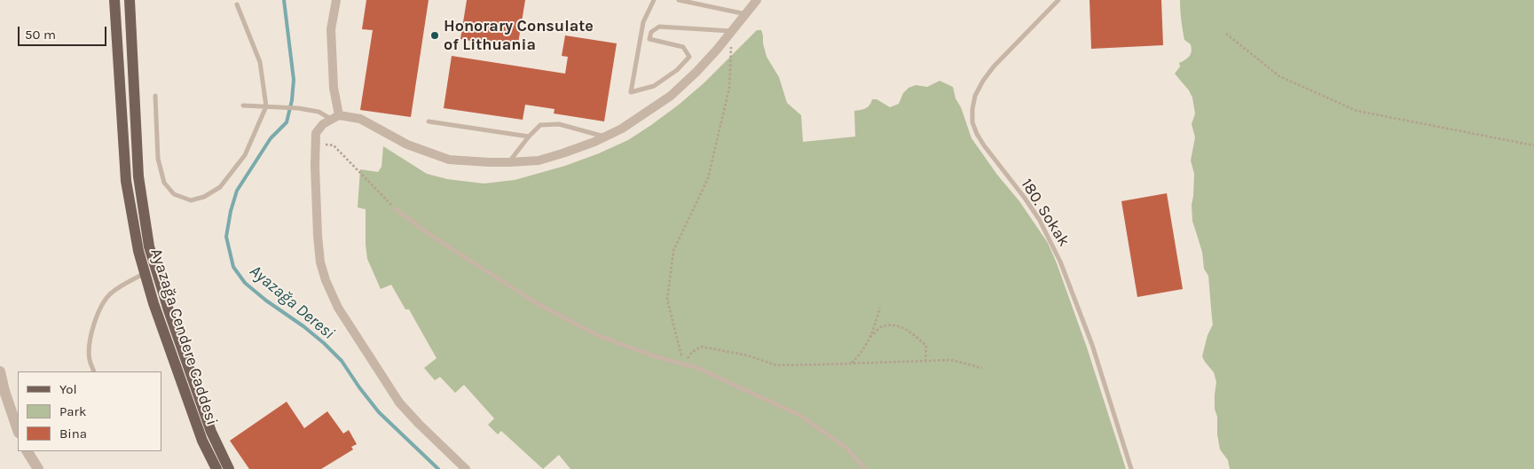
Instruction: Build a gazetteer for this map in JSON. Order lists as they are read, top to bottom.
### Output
{
  "streets": {
    "main road": ["Ayazağa Cendere Caddesi"],
    "lane": ["180. Sokak"]
  },
  "water": ["Ayazağa Deresi"],
  "places": ["Honorary Consulate of Lithuania"],
  "legend": ["Yol", "Park", "Bina"],
  "scale_bar": "50 m"
}
